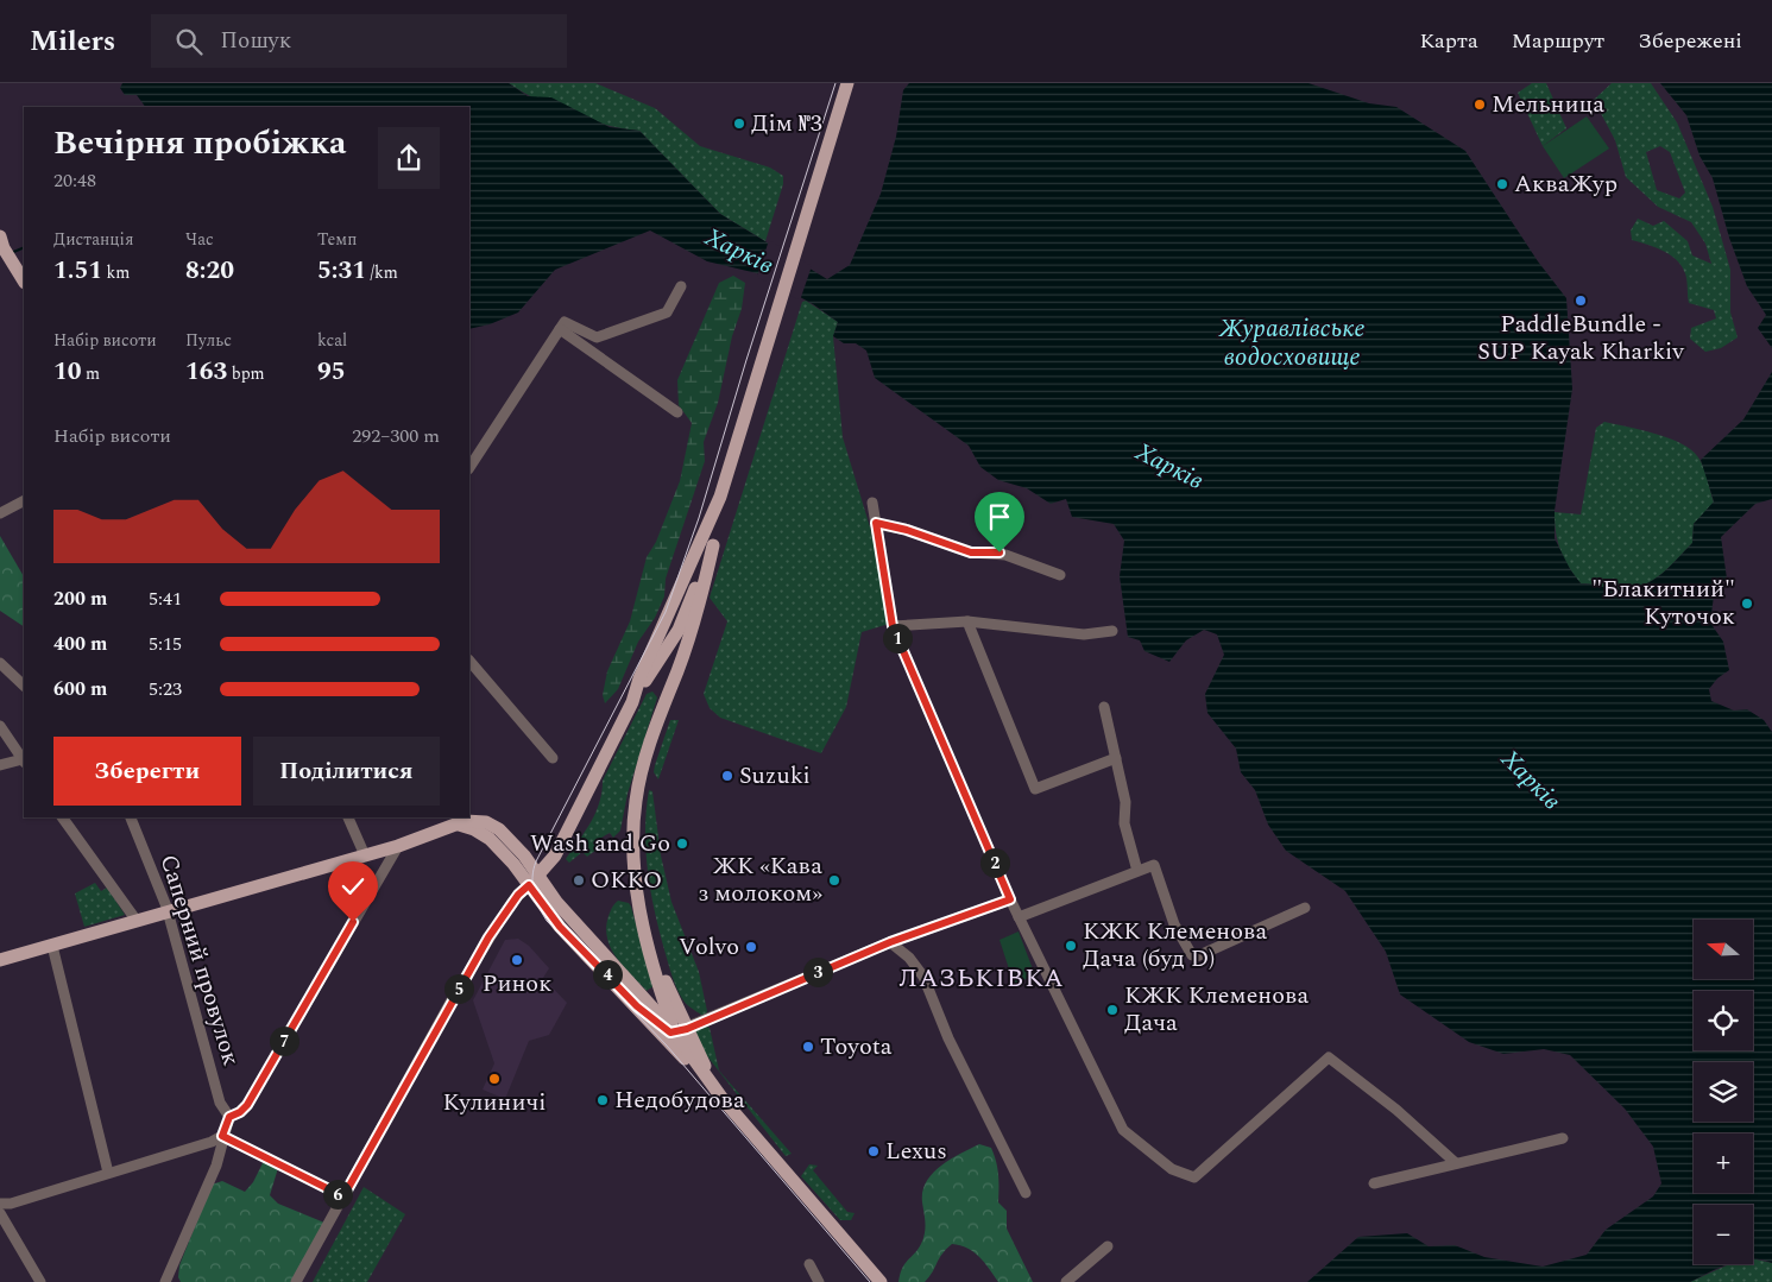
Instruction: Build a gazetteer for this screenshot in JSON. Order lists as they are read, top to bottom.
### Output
{
  "streets": {
    "street": ["Саперний провулок"]
  },
  "districts": ["ЛАЗЬКІВКА"],
  "water": ["Харків", "Журавлівське водосховище"],
  "places": [
    "Мельница",
    "Дім №3",
    "АкваЖур",
    "PaddleBundle - SUP Kayak Kharkiv",
    "\"Блакитний\" Куточок",
    "Suzuki",
    "Wash and Go",
    "ОККО",
    "ЖК «Кава з молоком»",
    "КЖК Клеменова Дача (буд D)",
    "Volvo",
    "Ринок",
    "КЖК Клеменова Дача",
    "Toyota",
    "Кулиничі",
    "Недобудова",
    "Lexus"
  ],
  "north": "left",
  "page": {
    "header": "Milers",
    "search": "Пошук",
    "nav": ["Карта", "Маршрут", "Збережені"],
    "heading": ["Вечірня пробіжка", "20:48"],
    "stats": [
      ["Дистанція", "1.51 km"],
      ["Час", "8:20"],
      ["Темп", "5:31 /km"],
      ["Набір висоти", "10 m"],
      ["Пульс", "163 bpm"],
      ["kcal", "95"]
    ],
    "chart": ["Набір висоти", "292–300 m"],
    "list": [
      {
        "name": "200 m",
        "note": "5:41"
      },
      {
        "name": "400 m",
        "note": "5:15"
      },
      {
        "name": "600 m",
        "note": "5:23"
      }
    ],
    "pins": [
      "1",
      "2",
      "3",
      "4",
      "5",
      "7",
      "6"
    ],
    "buttons": ["Зберегти", "Поділитися"],
    "map_buttons": ["+", "−"]
  }
}
